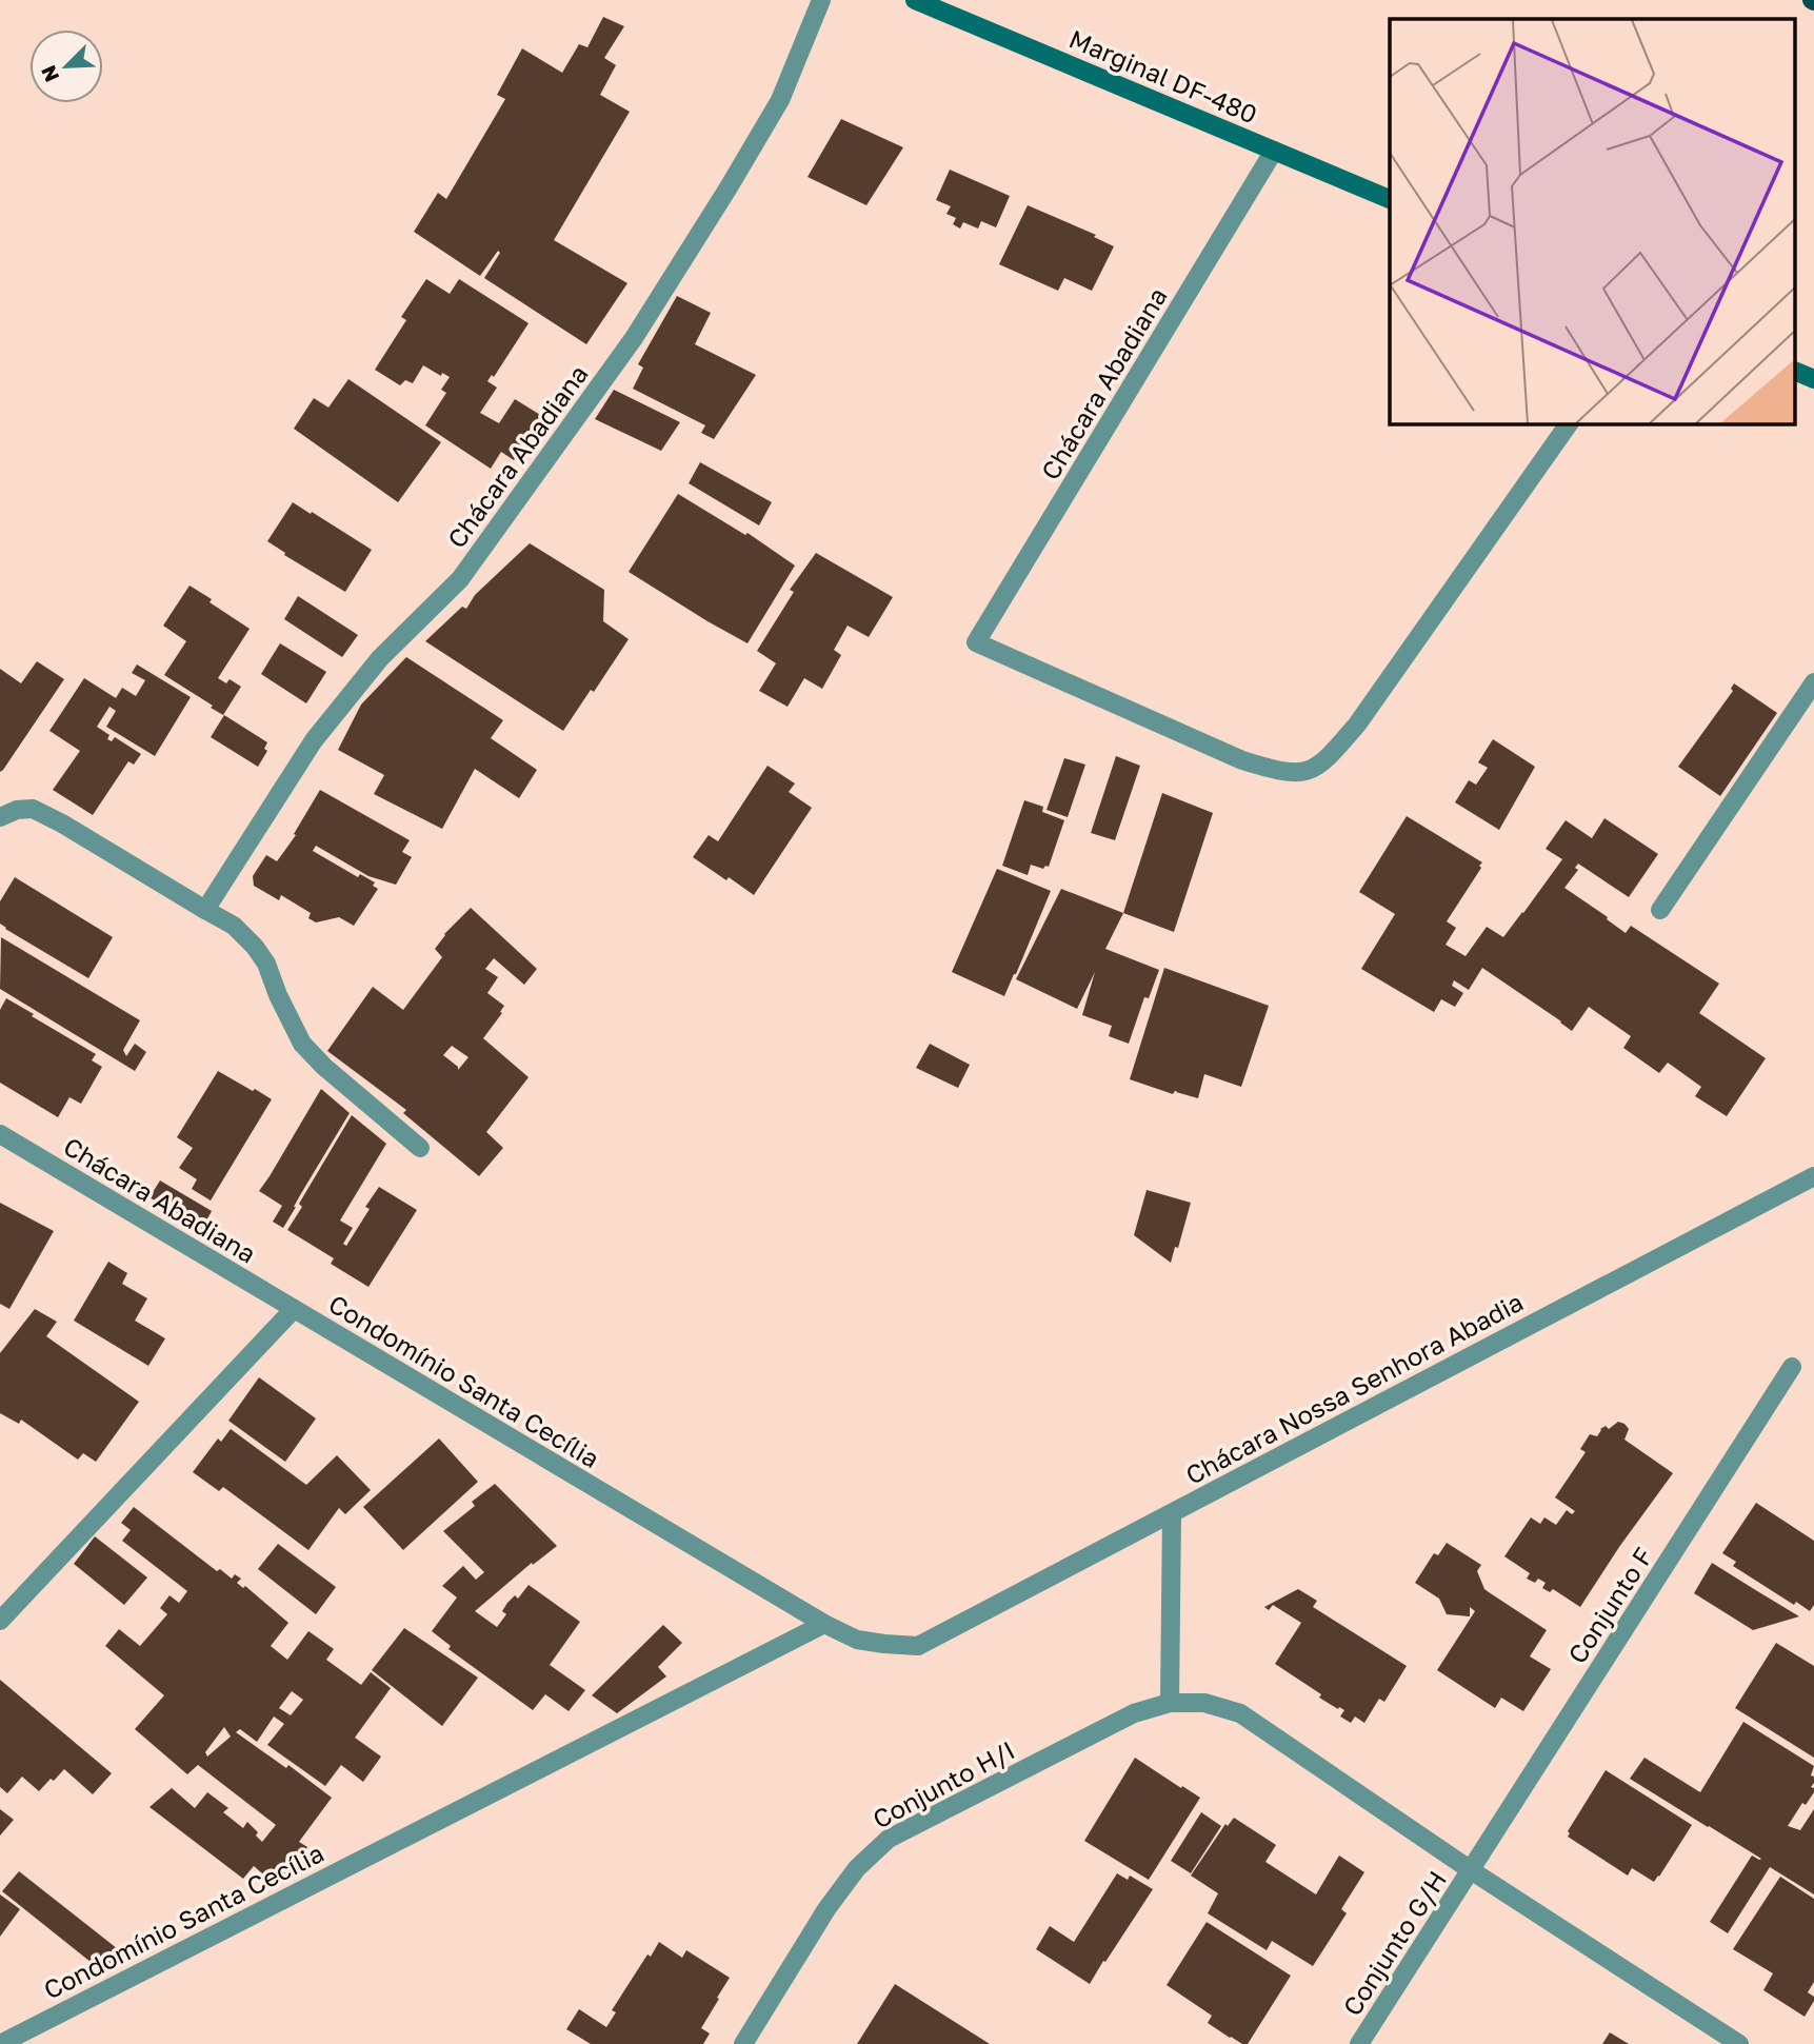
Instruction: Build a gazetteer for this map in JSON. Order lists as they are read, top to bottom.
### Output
{
  "streets": {
    "street": [
      "Marginal DF-480",
      "Chácara Abadiana",
      "Condomínio Santa Cecília",
      "Chácara Nossa Senhora Abadia",
      "Conjunto F",
      "Conjunto H/I",
      "Conjunto G/H"
    ]
  },
  "crossings": [
    ["Marginal DF-480", "Chácara Abadiana"],
    ["Chácara Abadiana", "Condomínio Santa Cecília"],
    ["Condomínio Santa Cecília", "Chácara Nossa Senhora Abadia"],
    ["Conjunto F", "Conjunto H/I"],
    ["Conjunto F", "Conjunto G/H"],
    ["Conjunto H/I", "Conjunto G/H"]
  ],
  "north": "bottom left"
}
